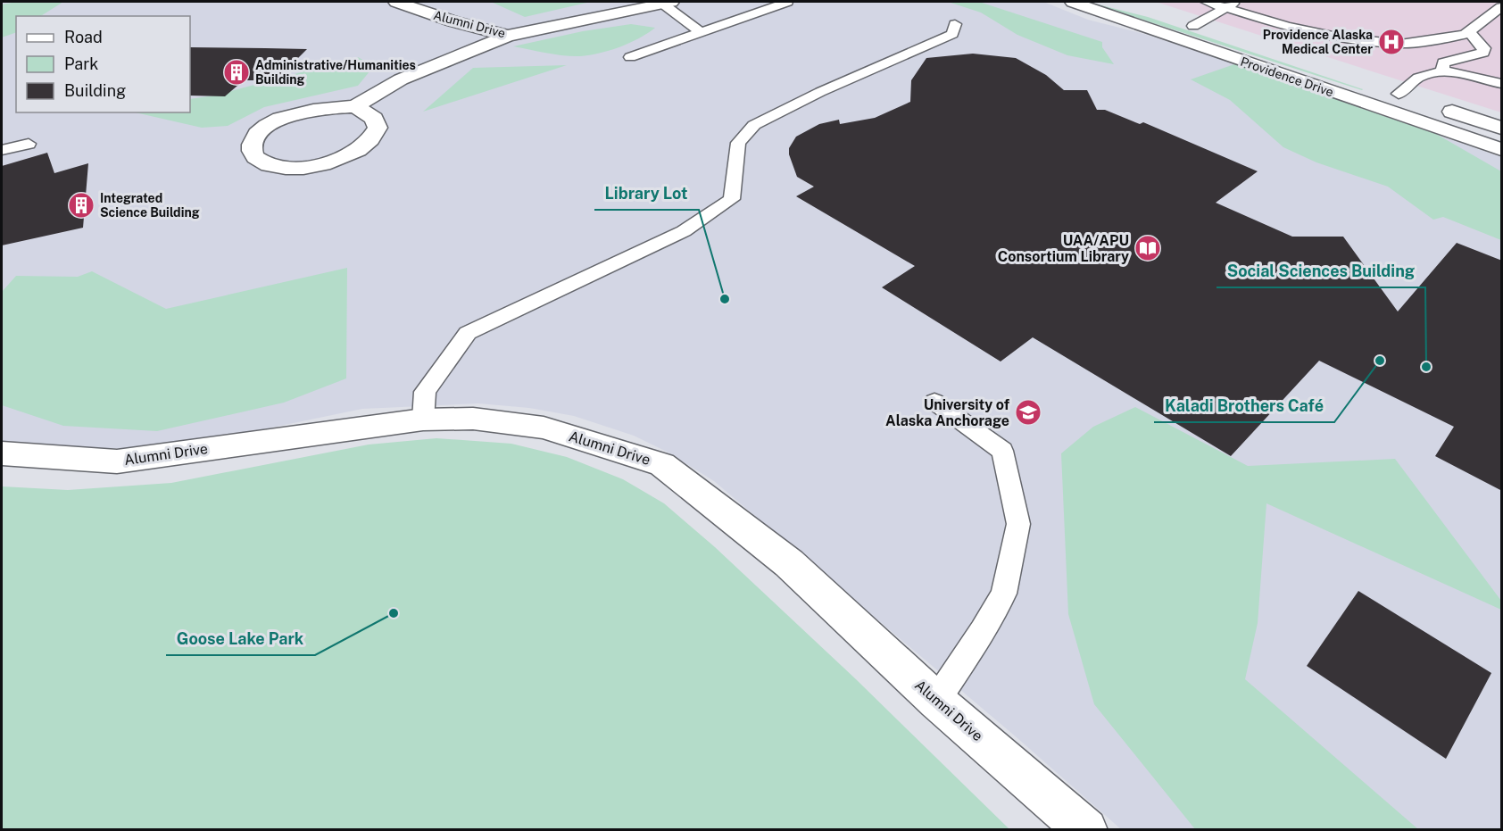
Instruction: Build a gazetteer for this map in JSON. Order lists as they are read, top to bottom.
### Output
{
  "streets": {
    "street": ["Alumni Drive", "Providence Drive"]
  },
  "places": {
    "hospital": ["Providence Alaska Medical Center"],
    "building": ["Administrative/Humanities Building", "Integrated Science Building"],
    "library": ["UAA/APU Consortium Library"],
    "other": [
      "Library Lot",
      "Kaladi Brothers Café",
      "Social Sciences Building",
      "Goose Lake Park"
    ],
    "school or university": ["University of Alaska Anchorage"]
  },
  "legend": ["Road", "Park", "Building"]
}
